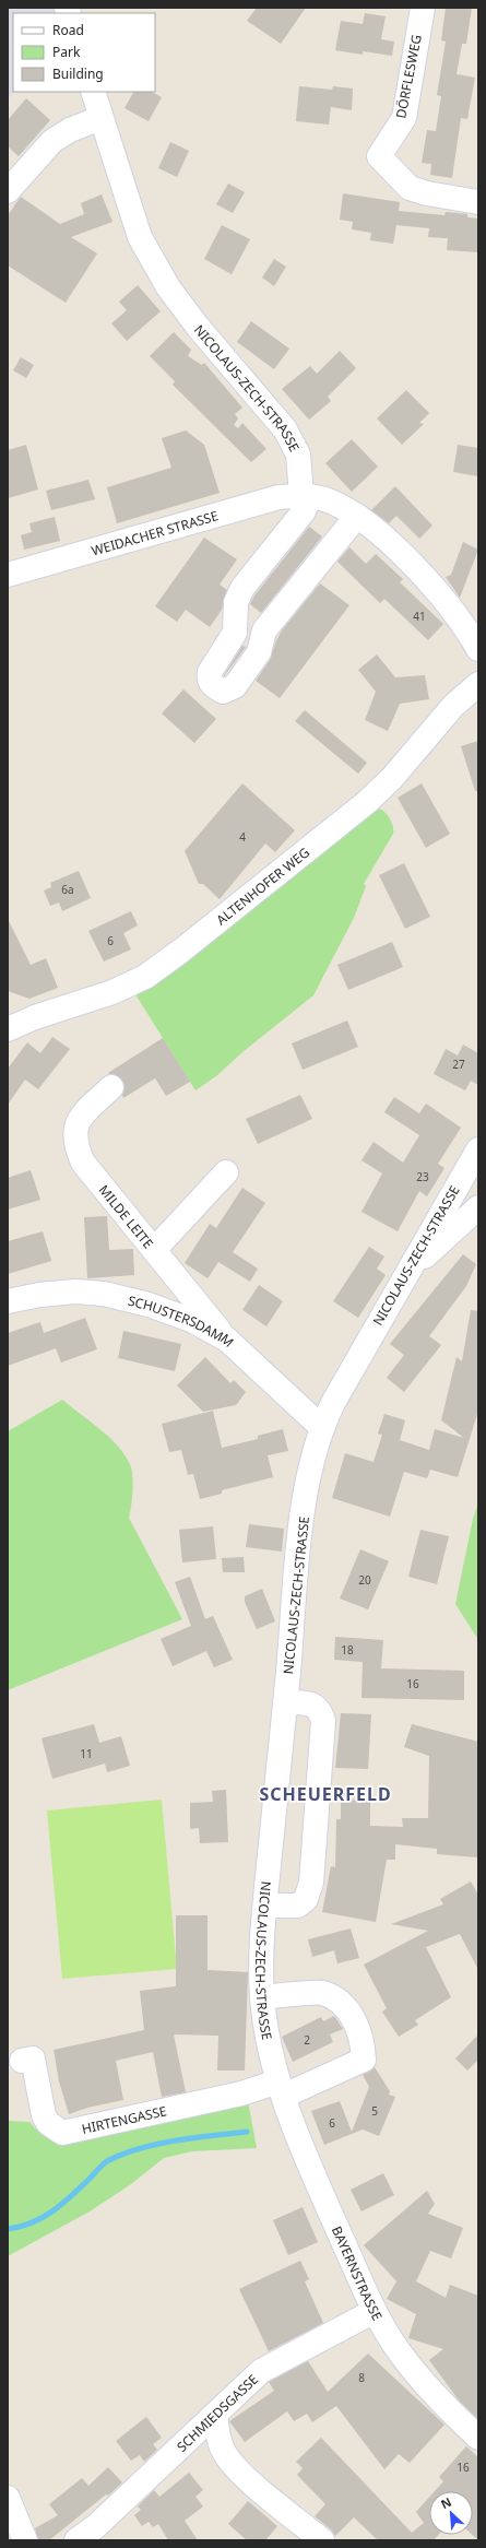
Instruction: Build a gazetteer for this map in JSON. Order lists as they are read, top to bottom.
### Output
{
  "streets": {
    "street": [
      "DÖRFLESWEG",
      "NICOLAUS-ZECH-STRASSE",
      "WEIDACHER STRASSE",
      "ALTENHOFER WEG",
      "MILDE LEITE",
      "SCHUSTERSDAMM",
      "HIRTENGASSE",
      "BAYERNSTRASSE",
      "SCHMIEDSGASSE"
    ]
  },
  "crossings": [
    ["NICOLAUS-ZECH-STRASSE", "WEIDACHER STRASSE"],
    ["NICOLAUS-ZECH-STRASSE", "SCHUSTERSDAMM"],
    ["NICOLAUS-ZECH-STRASSE", "HIRTENGASSE"],
    ["NICOLAUS-ZECH-STRASSE", "BAYERNSTRASSE"],
    ["MILDE LEITE", "SCHUSTERSDAMM"],
    ["HIRTENGASSE", "BAYERNSTRASSE"],
    ["BAYERNSTRASSE", "SCHMIEDSGASSE"]
  ],
  "districts": ["SCHEUERFELD"],
  "house_numbers": [
    "41",
    "4",
    "6a",
    "6",
    "27",
    "23",
    "20",
    "18",
    "16",
    "11",
    "2",
    "5",
    "6",
    "8",
    "16"
  ],
  "legend": ["Road", "Park", "Building"],
  "north": "top left"
}
